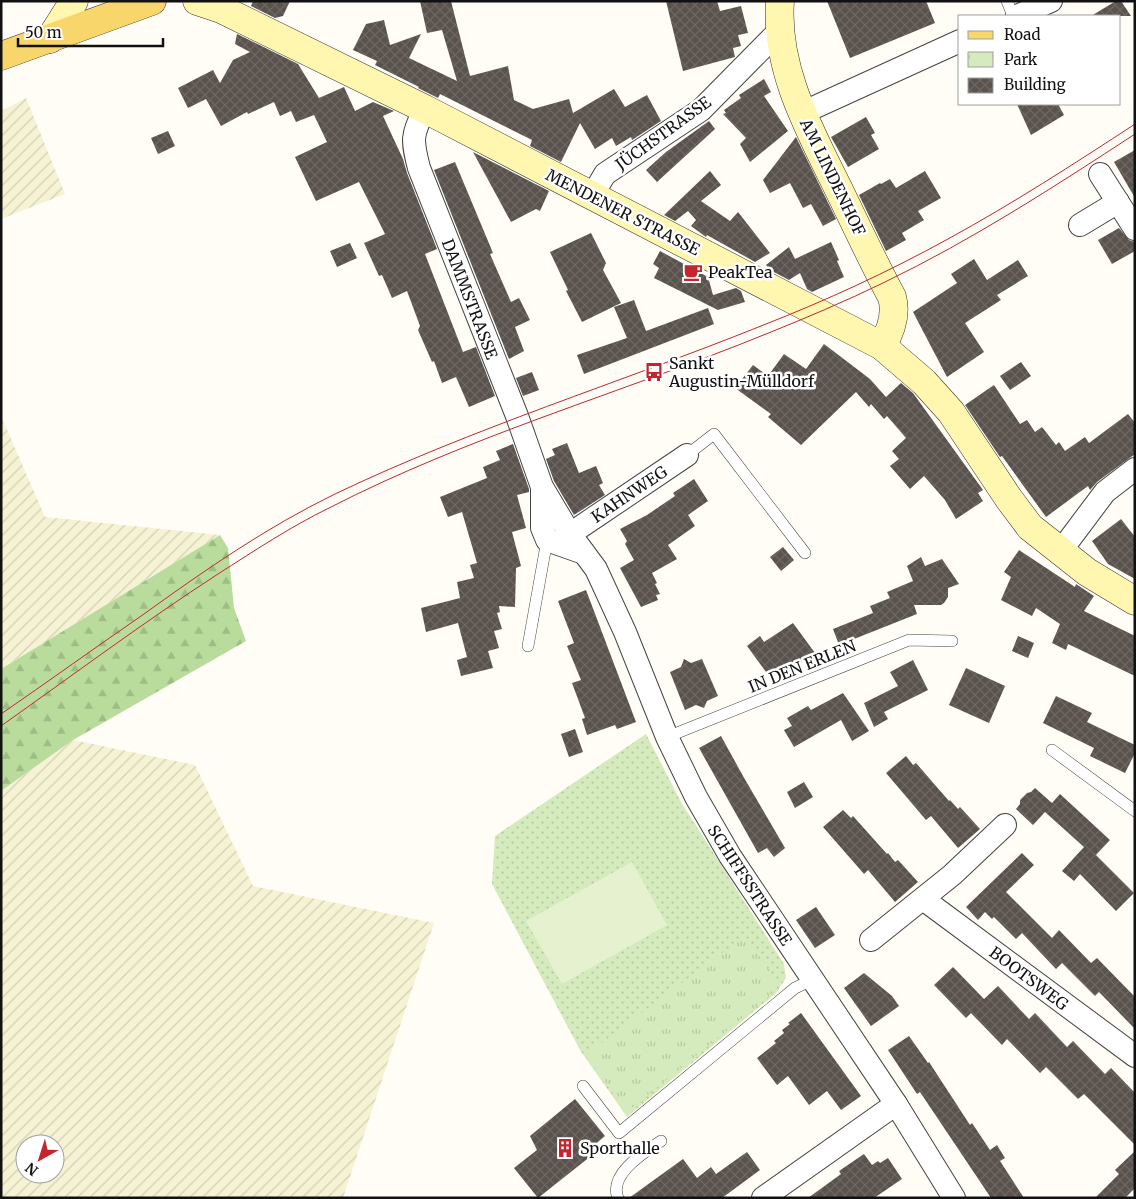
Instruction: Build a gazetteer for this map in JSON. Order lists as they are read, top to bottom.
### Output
{
  "streets": {
    "street": [
      "JÜCHSTRASSE",
      "AM LINDENHOF",
      "MENDENER STRASSE",
      "DAMMSTRASSE",
      "KAHNWEG",
      "SCHIFFSSTRASSE",
      "BOOTSWEG"
    ],
    "lane": ["IN DEN ERLEN"]
  },
  "crossings": [
    ["JÜCHSTRASSE", "AM LINDENHOF"],
    ["JÜCHSTRASSE", "MENDENER STRASSE"],
    ["AM LINDENHOF", "MENDENER STRASSE"],
    ["MENDENER STRASSE", "DAMMSTRASSE"],
    ["DAMMSTRASSE", "KAHNWEG"],
    ["DAMMSTRASSE", "SCHIFFSSTRASSE"],
    ["KAHNWEG", "SCHIFFSSTRASSE"],
    ["IN DEN ERLEN", "SCHIFFSSTRASSE"]
  ],
  "places": {
    "cafe": ["PeakTea"],
    "bus stop": ["Sankt Augustin-Mülldorf"],
    "building": ["Sporthalle"]
  },
  "legend": ["Road", "Park", "Building"],
  "scale_bar": "50 m",
  "north": "bottom left"
}
